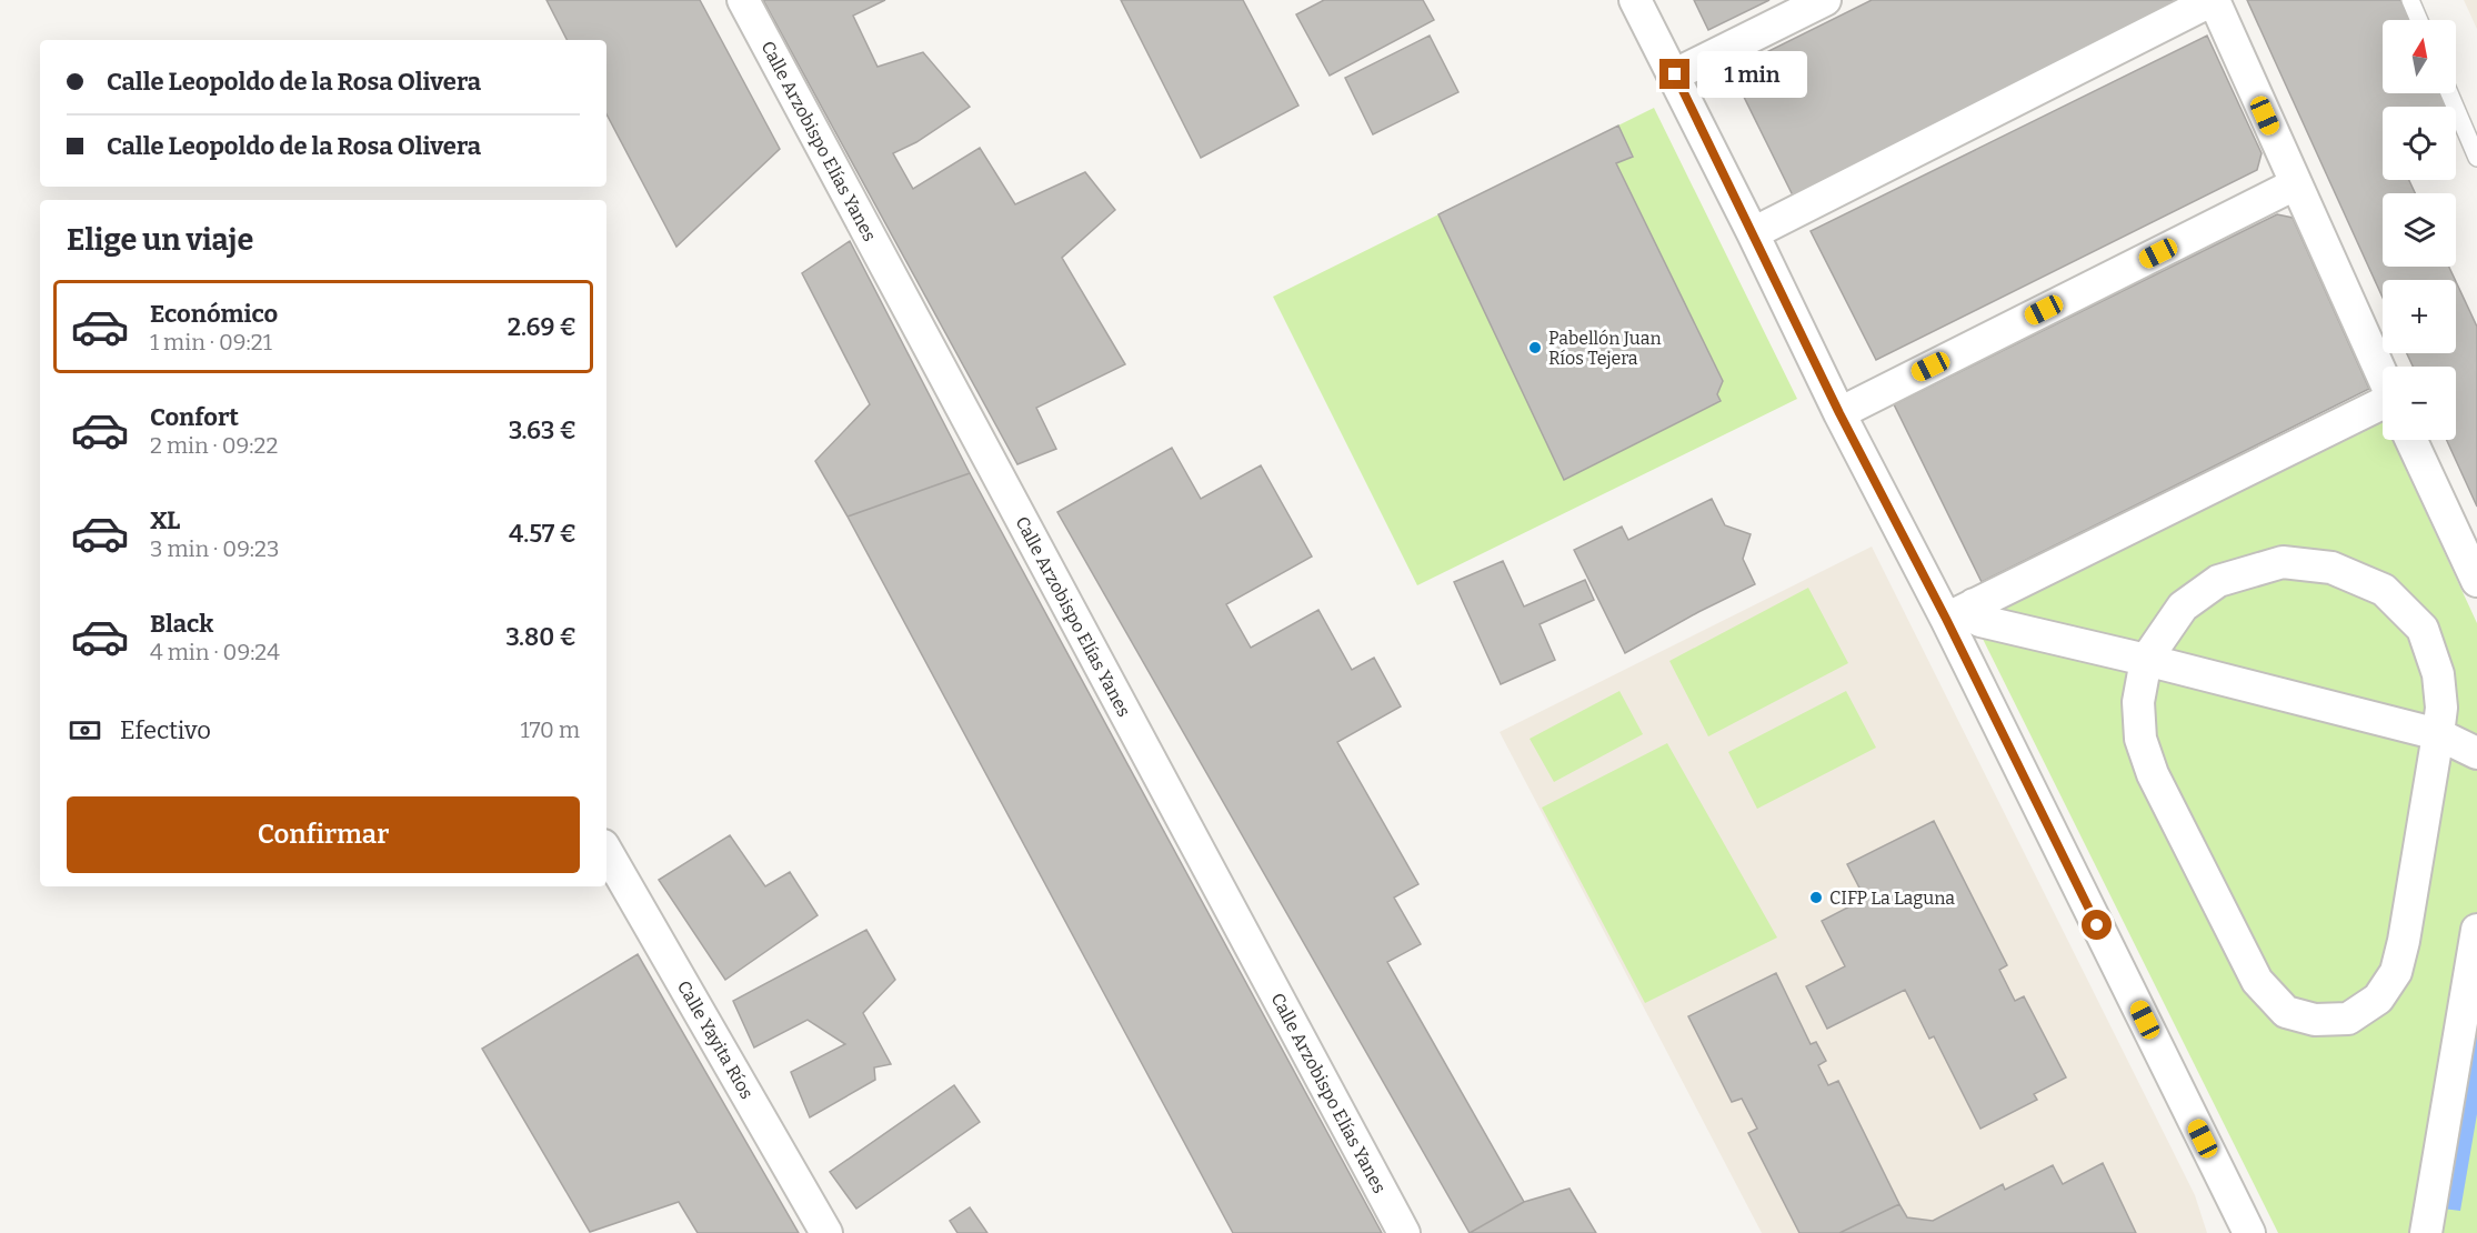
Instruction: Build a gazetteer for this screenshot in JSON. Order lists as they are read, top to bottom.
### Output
{
  "streets": {
    "street": ["Calle Arzobispo Elías Yanes", "Calle Yayita Ríos"]
  },
  "places": ["Pabellón Juan Ríos Tejera", "CIFP La Laguna"],
  "north": "top",
  "page": {
    "map_buttons": ["+", "−"],
    "banner": ["Calle Leopoldo de la Rosa Olivera", "Calle Leopoldo de la Rosa Olivera"],
    "bubble": "1 min",
    "heading": "Elige un viaje",
    "list": [
      {
        "name": "Económico",
        "note": "1 min · 09:21",
        "value": "2.69 €"
      },
      {
        "name": "Confort",
        "note": "2 min · 09:22",
        "value": "3.63 €"
      },
      {
        "name": "XL",
        "note": "3 min · 09:23",
        "value": "4.57 €"
      },
      {
        "name": "Black",
        "note": "4 min · 09:24",
        "value": "3.80 €"
      }
    ],
    "pay": ["Efectivo", "170 m"],
    "buttons": "Confirmar"
  }
}
